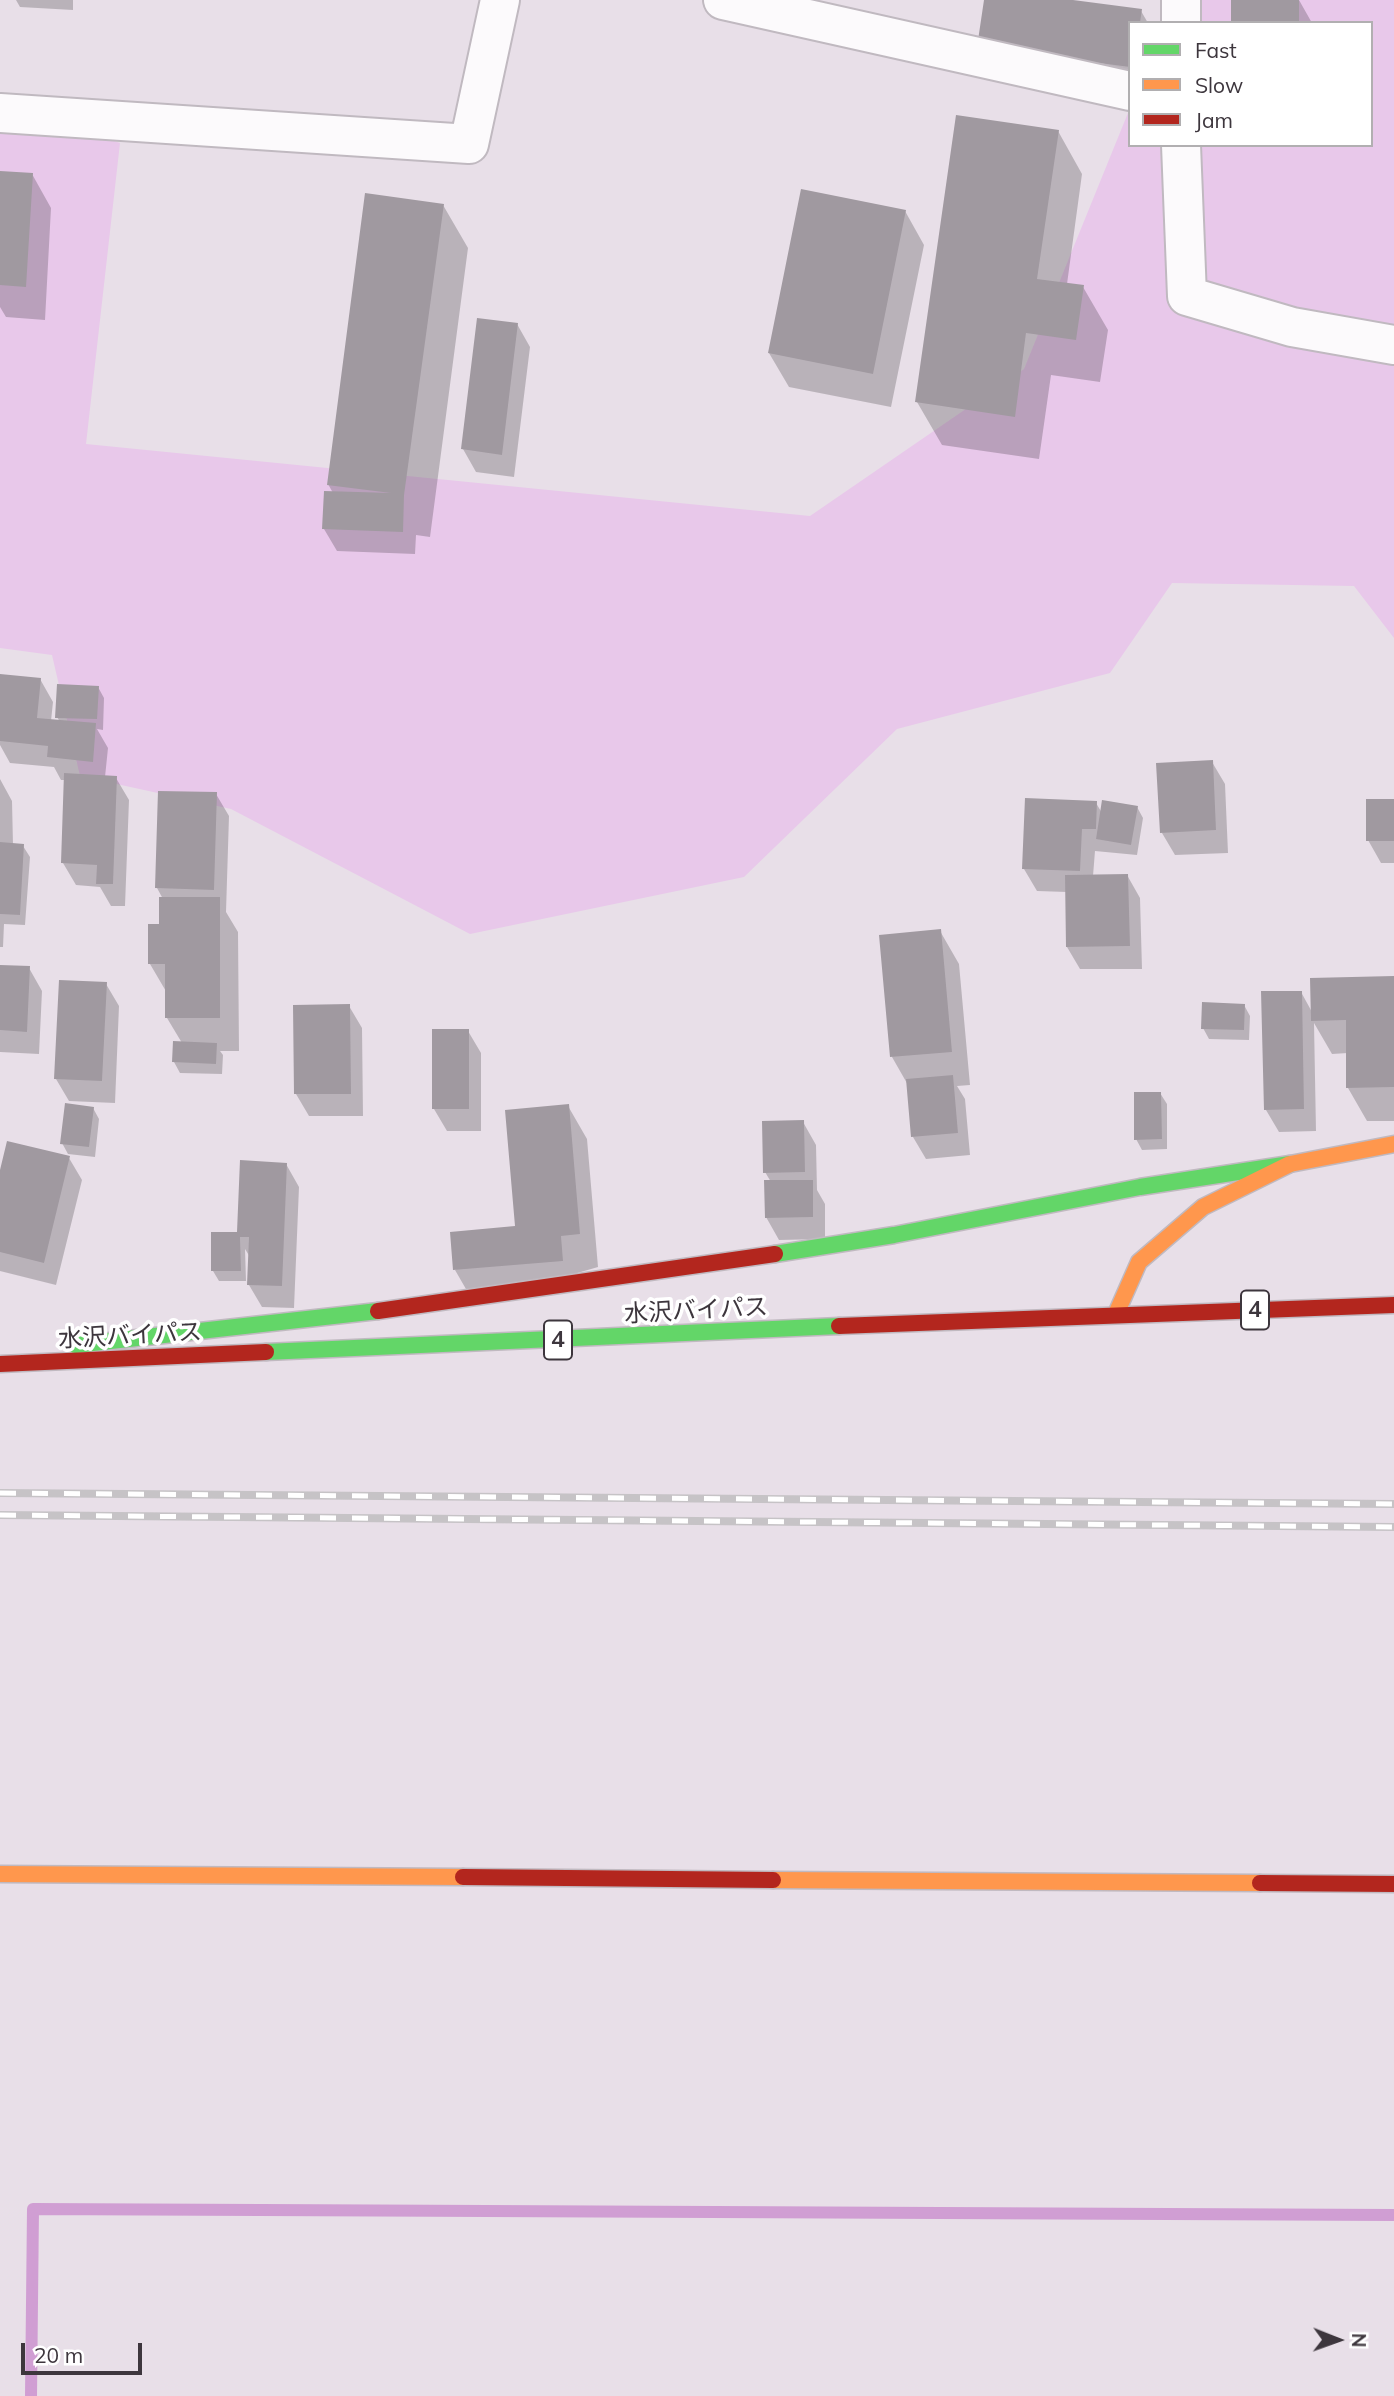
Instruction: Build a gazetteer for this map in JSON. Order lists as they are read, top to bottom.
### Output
{
  "streets": {
    "main road": ["4", "水沢バイパス"]
  },
  "legend": ["Fast", "Slow", "Jam"],
  "scale_bar": "20 m",
  "north": "right"
}
